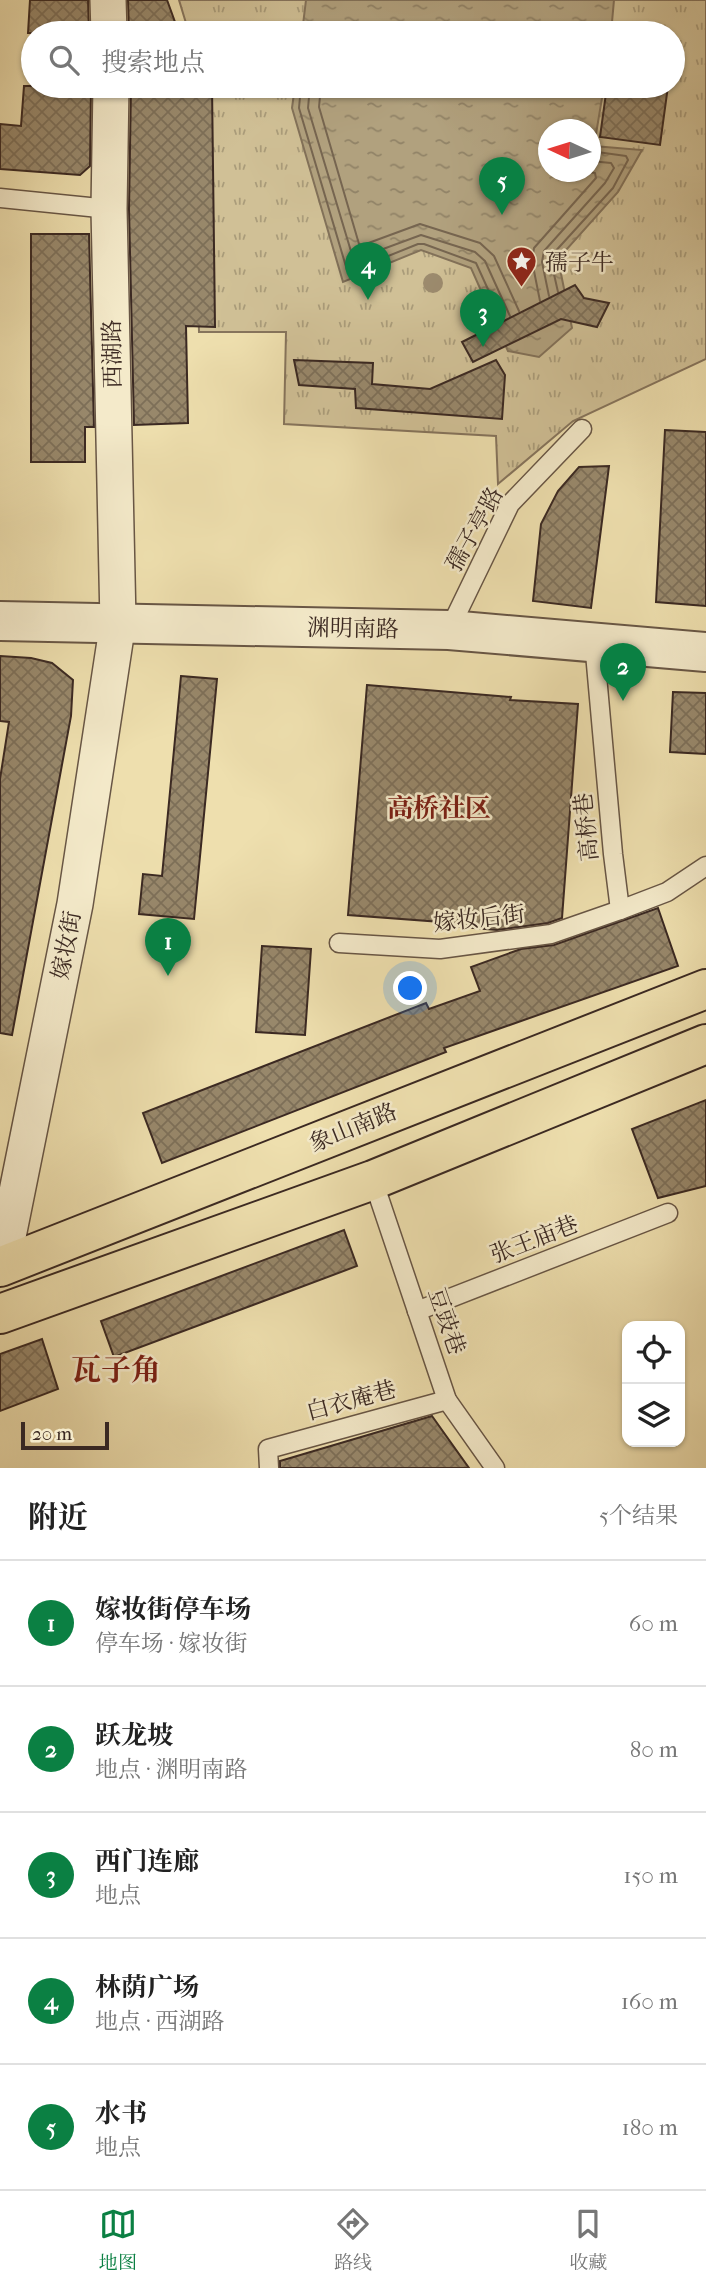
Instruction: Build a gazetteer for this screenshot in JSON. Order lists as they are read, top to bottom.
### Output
{
  "streets": {
    "main road": ["象山南路"],
    "street": ["西湖路", "渊明南路", "嫁妆街"],
    "lane": [
      "孺子亭路",
      "高桥巷",
      "嫁妆后街",
      "张王庙巷",
      "豆豉巷",
      "白衣庵巷"
    ]
  },
  "crossings": [
    ["西湖路", "渊明南路"],
    ["西湖路", "嫁妆街"],
    ["孺子亭路", "渊明南路"],
    ["渊明南路", "高桥巷"],
    ["渊明南路", "嫁妆街"],
    ["高桥巷", "嫁妆后街"],
    ["嫁妆街", "象山南路"],
    ["张王庙巷", "豆豉巷"],
    ["豆豉巷", "白衣庵巷"]
  ],
  "districts": ["高桥社区", "瓦子角"],
  "places": {
    "place": ["孺子牛"]
  },
  "scale_bar": "20 m",
  "north": "left",
  "page": {
    "search": "搜索地点",
    "pins": [
      "5",
      "4",
      "3",
      "2",
      "1"
    ],
    "scale": "20 m",
    "heading": ["附近", "5个结果"],
    "list": [
      {
        "mark": "1",
        "name": "嫁妆街停车场",
        "note": "停车场 · 嫁妆街",
        "value": "60 m"
      },
      {
        "mark": "2",
        "name": "跃龙坡",
        "note": "地点 · 渊明南路",
        "value": "80 m"
      },
      {
        "mark": "3",
        "name": "西门连廊",
        "note": "地点",
        "value": "150 m"
      },
      {
        "mark": "4",
        "name": "林荫广场",
        "note": "地点 · 西湖路",
        "value": "160 m"
      },
      {
        "mark": "5",
        "name": "水书",
        "note": "地点",
        "value": "180 m"
      }
    ],
    "nav": ["地图", "路线", "收藏"]
  }
}
